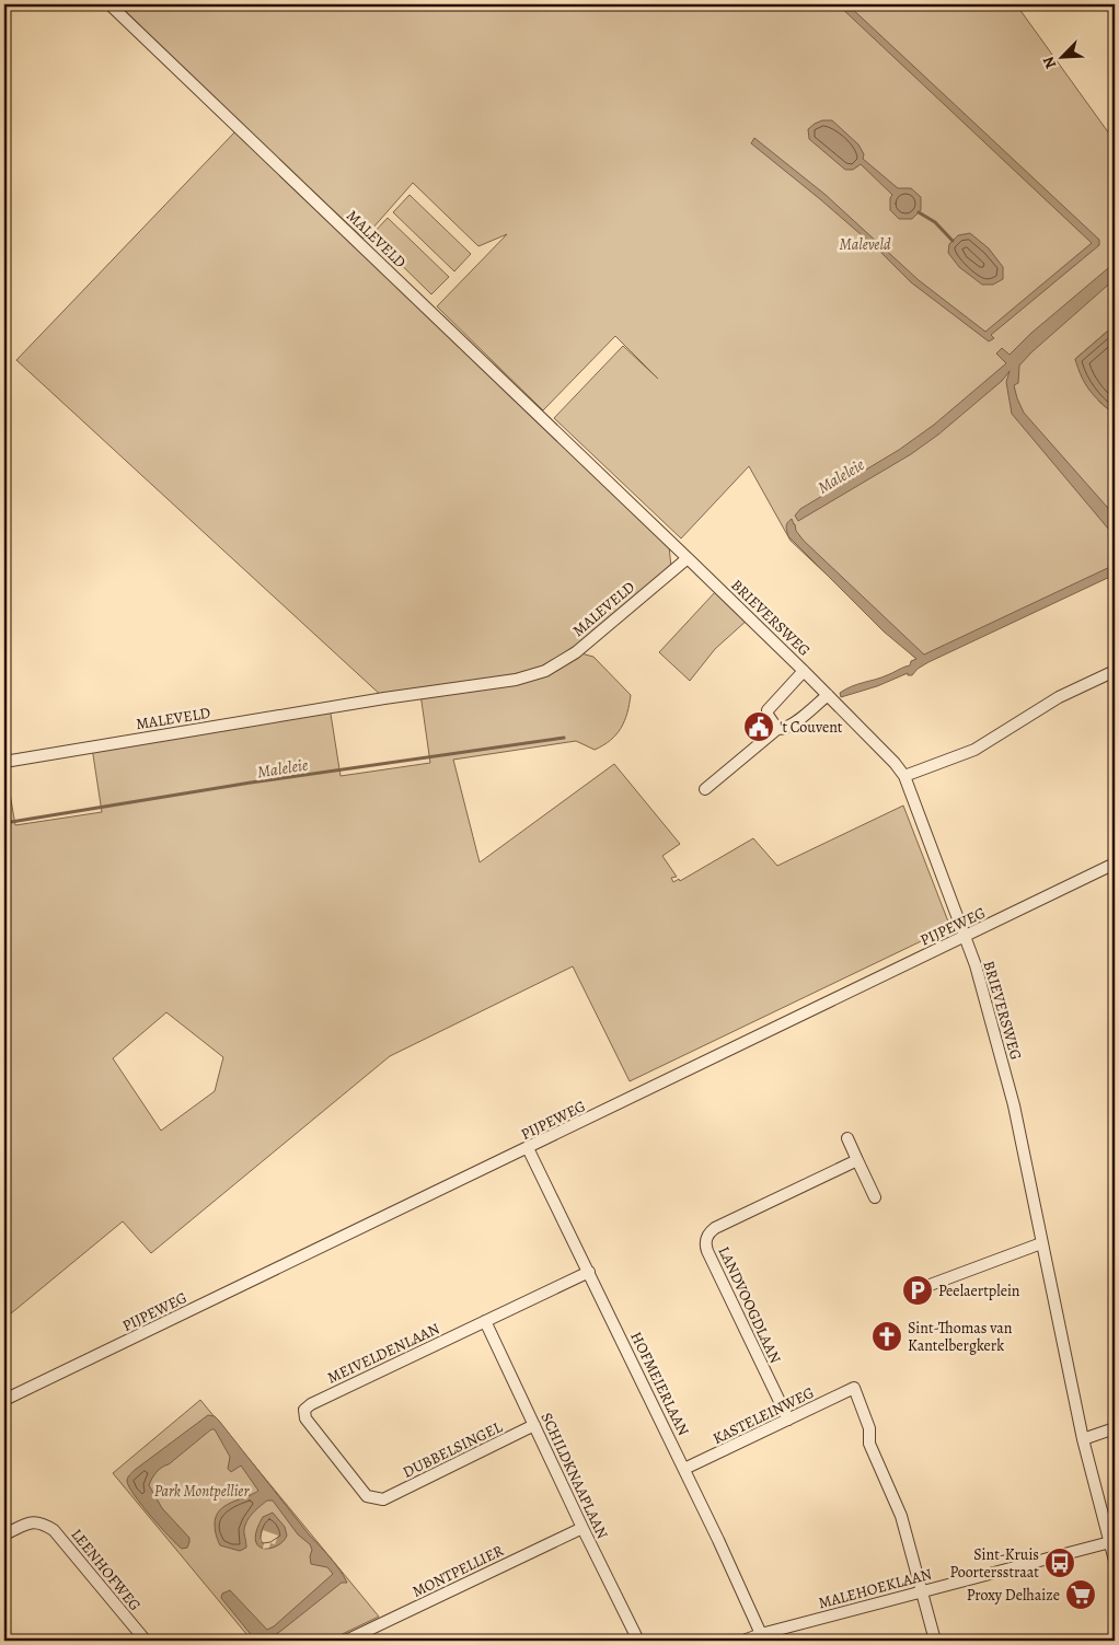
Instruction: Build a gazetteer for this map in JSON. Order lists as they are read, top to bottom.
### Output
{
  "streets": {
    "street": [
      "MALEVELD",
      "BRIEVERSWEG",
      "PIJPEWEG",
      "LANDVOOGDLAAN",
      "MEIVELDENLAAN",
      "HOFMEIERLAAN",
      "KASTELEINWEG",
      "DUBBELSINGEL",
      "SCHILDKNAAPLAAN",
      "LEENHOFWEG",
      "MONTPELLIER",
      "MALEHOEKLAAN"
    ]
  },
  "crossings": [
    ["MALEVELD", "BRIEVERSWEG"],
    ["BRIEVERSWEG", "PIJPEWEG"],
    ["BRIEVERSWEG", "MALEHOEKLAAN"],
    ["PIJPEWEG", "HOFMEIERLAAN"],
    ["LANDVOOGDLAAN", "KASTELEINWEG"],
    ["MEIVELDENLAAN", "HOFMEIERLAAN"],
    ["MEIVELDENLAAN", "DUBBELSINGEL"],
    ["MEIVELDENLAAN", "SCHILDKNAAPLAAN"],
    ["HOFMEIERLAAN", "KASTELEINWEG"],
    ["HOFMEIERLAAN", "MALEHOEKLAAN"],
    ["KASTELEINWEG", "MALEHOEKLAAN"],
    ["DUBBELSINGEL", "SCHILDKNAAPLAAN"],
    ["SCHILDKNAAPLAAN", "MONTPELLIER"]
  ],
  "water": ["Maleleie"],
  "parks": ["Maleveld", "Park Montpellier"],
  "places": {
    "public building": ["'t Couvent"],
    "parking": ["Peelaertplein"],
    "church": ["Sint-Thomas van Kantelbergkerk"],
    "bus stop": ["Sint-Kruis Poortersstraat"],
    "supermarket": ["Proxy Delhaize"]
  },
  "north": "bottom left"
}
